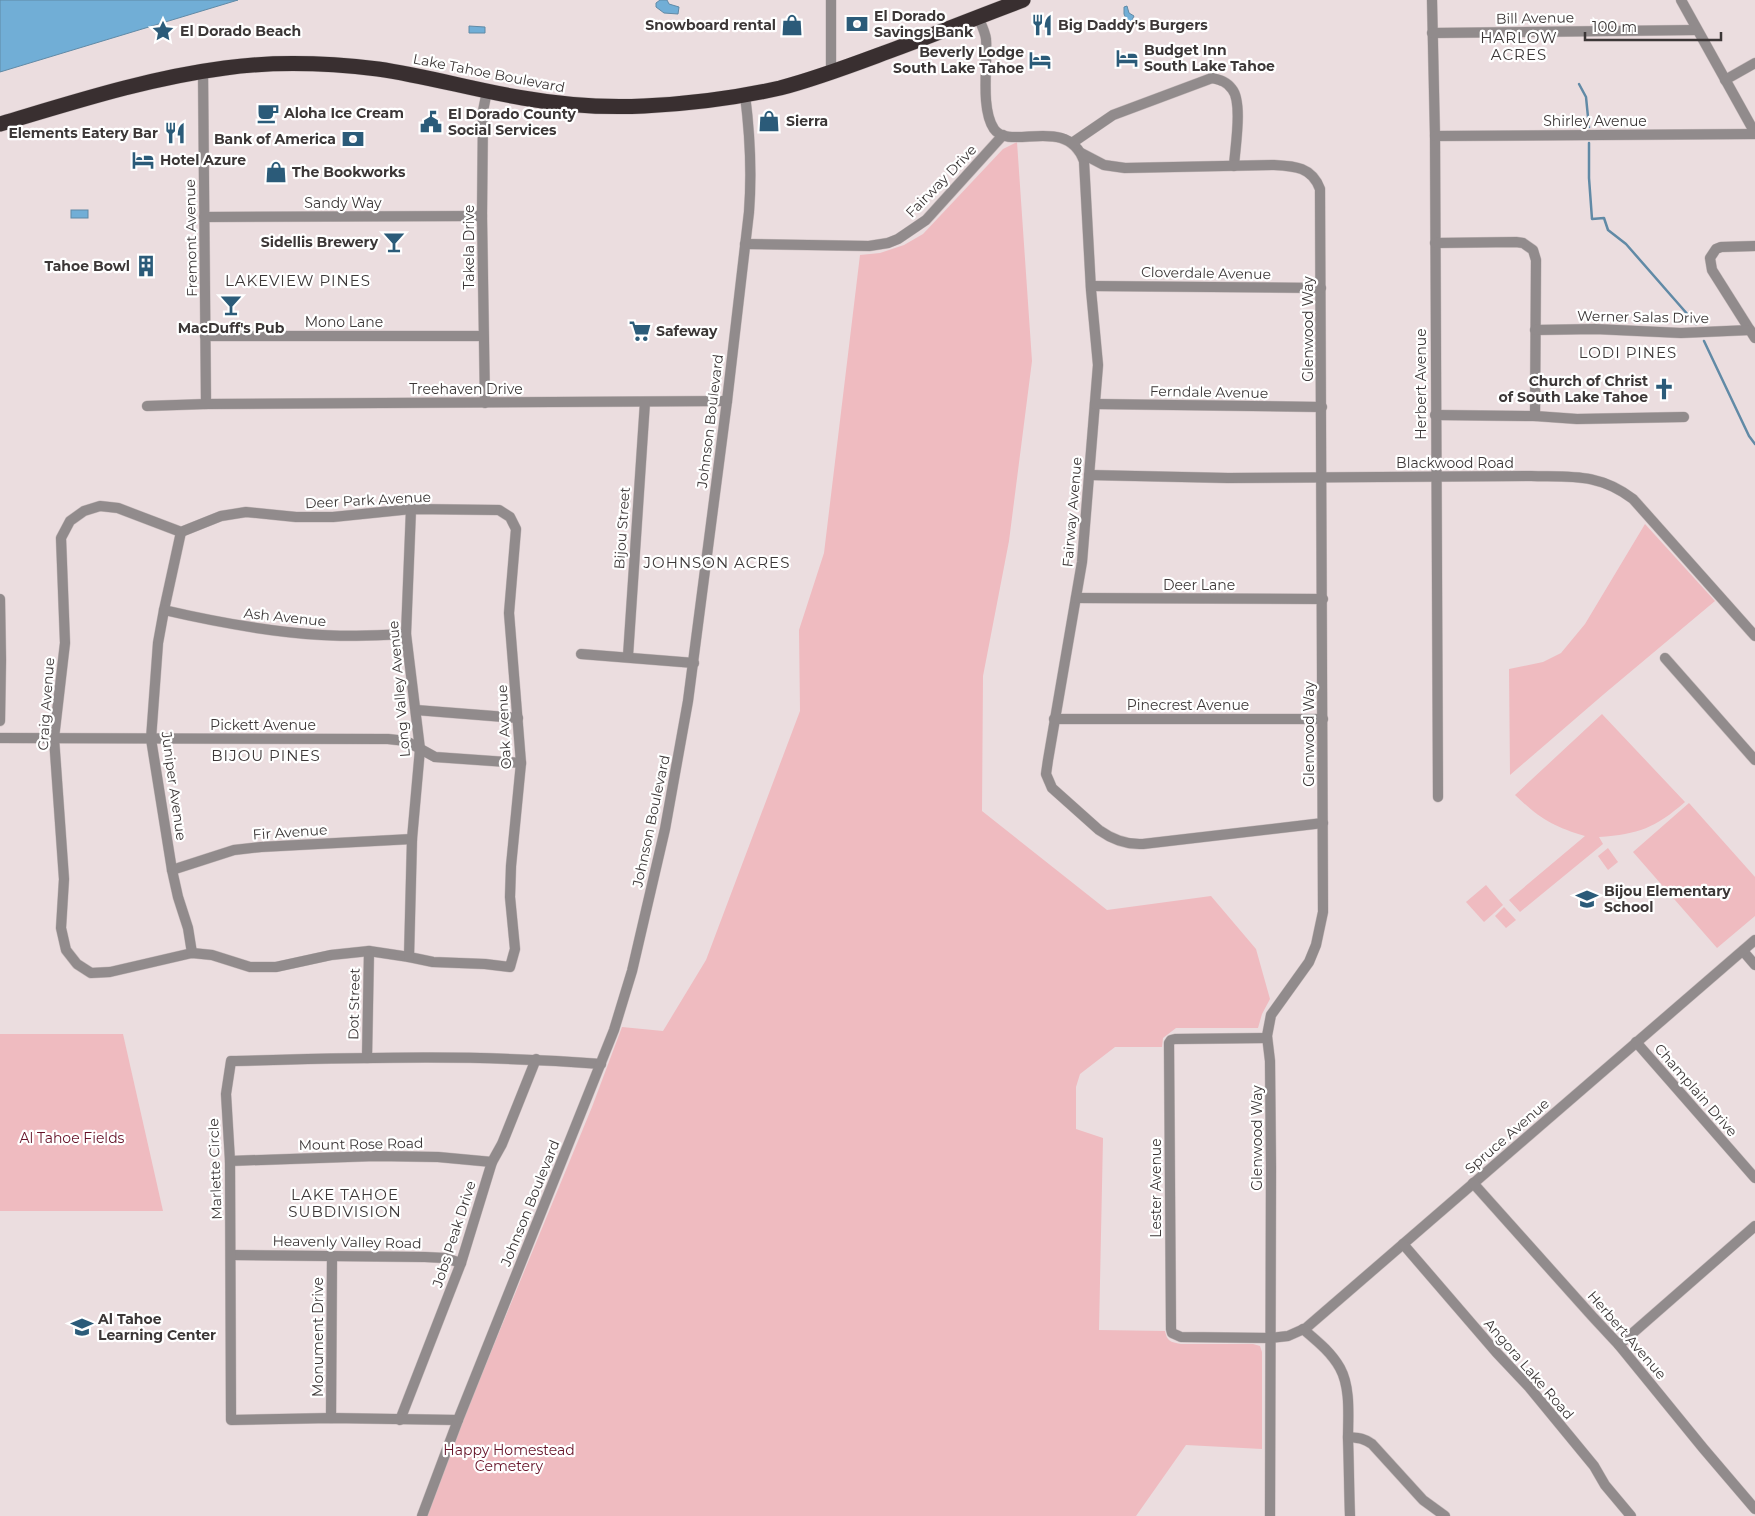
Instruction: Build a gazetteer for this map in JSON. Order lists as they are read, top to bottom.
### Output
{
  "streets": {
    "highway": ["Lake Tahoe Boulevard"],
    "street": [
      "Bill Avenue",
      "Shirley Avenue",
      "Fairway Drive",
      "Sandy Way",
      "Fremont Avenue",
      "Takela Drive",
      "Cloverdale Avenue",
      "Werner Salas Drive",
      "Mono Lane",
      "Glenwood Way",
      "Herbert Avenue",
      "Treehaven Drive",
      "Ferndale Avenue",
      "Johnson Boulevard",
      "Blackwood Road",
      "Deer Park Avenue",
      "Fairway Avenue",
      "Bijou Street",
      "Deer Lane",
      "Ash Avenue",
      "Long Valley Avenue",
      "Craig Avenue",
      "Pinecrest Avenue",
      "Pickett Avenue",
      "Oak Avenue",
      "Juniper Avenue",
      "Fir Avenue",
      "Dot Street",
      "Champlain Drive",
      "Spruce Avenue",
      "Mount Rose Road",
      "Marlette Circle",
      "Lester Avenue",
      "Jobs Peak Drive",
      "Heavenly Valley Road",
      "Monument Drive",
      "Angora Lake Road"
    ]
  },
  "crossings": [
    ["Bill Avenue", "Herbert Avenue"],
    ["Lake Tahoe Boulevard", "Fremont Avenue"],
    ["Lake Tahoe Boulevard", "Takela Drive"],
    ["Lake Tahoe Boulevard", "Johnson Boulevard"],
    ["Shirley Avenue", "Herbert Avenue"],
    ["Fairway Drive", "Johnson Boulevard"],
    ["Sandy Way", "Fremont Avenue"],
    ["Sandy Way", "Takela Drive"],
    ["Fremont Avenue", "Mono Lane"],
    ["Fremont Avenue", "Treehaven Drive"],
    ["Takela Drive", "Mono Lane"],
    ["Takela Drive", "Treehaven Drive"],
    ["Cloverdale Avenue", "Glenwood Way"],
    ["Cloverdale Avenue", "Fairway Avenue"],
    ["Glenwood Way", "Ferndale Avenue"],
    ["Glenwood Way", "Blackwood Road"],
    ["Glenwood Way", "Fairway Avenue"],
    ["Glenwood Way", "Deer Lane"],
    ["Glenwood Way", "Pinecrest Avenue"],
    ["Glenwood Way", "Spruce Avenue"],
    ["Glenwood Way", "Lester Avenue"],
    ["Herbert Avenue", "Blackwood Road"],
    ["Herbert Avenue", "Spruce Avenue"],
    ["Treehaven Drive", "Johnson Boulevard"],
    ["Treehaven Drive", "Bijou Street"],
    ["Ferndale Avenue", "Fairway Avenue"],
    ["Johnson Boulevard", "Marlette Circle"],
    ["Blackwood Road", "Fairway Avenue"],
    ["Deer Park Avenue", "Long Valley Avenue"],
    ["Deer Park Avenue", "Craig Avenue"],
    ["Deer Park Avenue", "Oak Avenue"],
    ["Deer Park Avenue", "Juniper Avenue"],
    ["Fairway Avenue", "Deer Lane"],
    ["Fairway Avenue", "Pinecrest Avenue"],
    ["Ash Avenue", "Long Valley Avenue"],
    ["Ash Avenue", "Juniper Avenue"],
    ["Long Valley Avenue", "Pickett Avenue"],
    ["Long Valley Avenue", "Oak Avenue"],
    ["Long Valley Avenue", "Fir Avenue"],
    ["Craig Avenue", "Pickett Avenue"],
    ["Craig Avenue", "Juniper Avenue"],
    ["Pickett Avenue", "Oak Avenue"],
    ["Pickett Avenue", "Juniper Avenue"],
    ["Juniper Avenue", "Fir Avenue"],
    ["Dot Street", "Marlette Circle"],
    ["Champlain Drive", "Spruce Avenue"],
    ["Spruce Avenue", "Lester Avenue"],
    ["Spruce Avenue", "Angora Lake Road"],
    ["Mount Rose Road", "Marlette Circle"],
    ["Mount Rose Road", "Jobs Peak Drive"],
    ["Marlette Circle", "Jobs Peak Drive"],
    ["Marlette Circle", "Heavenly Valley Road"],
    ["Marlette Circle", "Monument Drive"],
    ["Jobs Peak Drive", "Heavenly Valley Road"],
    ["Heavenly Valley Road", "Monument Drive"]
  ],
  "districts": [
    "HARLOW ACRES",
    "LAKEVIEW PINES",
    "LODI PINES",
    "JOHNSON ACRES",
    "BIJOU PINES",
    "LAKE TAHOE SUBDIVISION"
  ],
  "parks": ["Al Tahoe Fields", "Happy Homestead Cemetery"],
  "places": {
    "bank": ["El Dorado Savings Bank", "Bank of America"],
    "shop": ["Snowboard rental", "Sierra", "The Bookworks"],
    "restaurant": ["Big Daddy's Burgers", "Elements Eatery Bar"],
    "place": ["El Dorado Beach"],
    "hotel": ["Budget Inn South Lake Tahoe", "Beverly Lodge South Lake Tahoe", "Hotel Azure"],
    "cafe": ["Aloha Ice Cream"],
    "public building": ["El Dorado County Social Services"],
    "bar": ["Sidellis Brewery", "MacDuff's Pub"],
    "building": ["Tahoe Bowl"],
    "supermarket": ["Safeway"],
    "church": ["Church of Christ of South Lake Tahoe"],
    "school or university": ["Bijou Elementary School", "Al Tahoe Learning Center"]
  },
  "scale_bar": "100 m"
}
